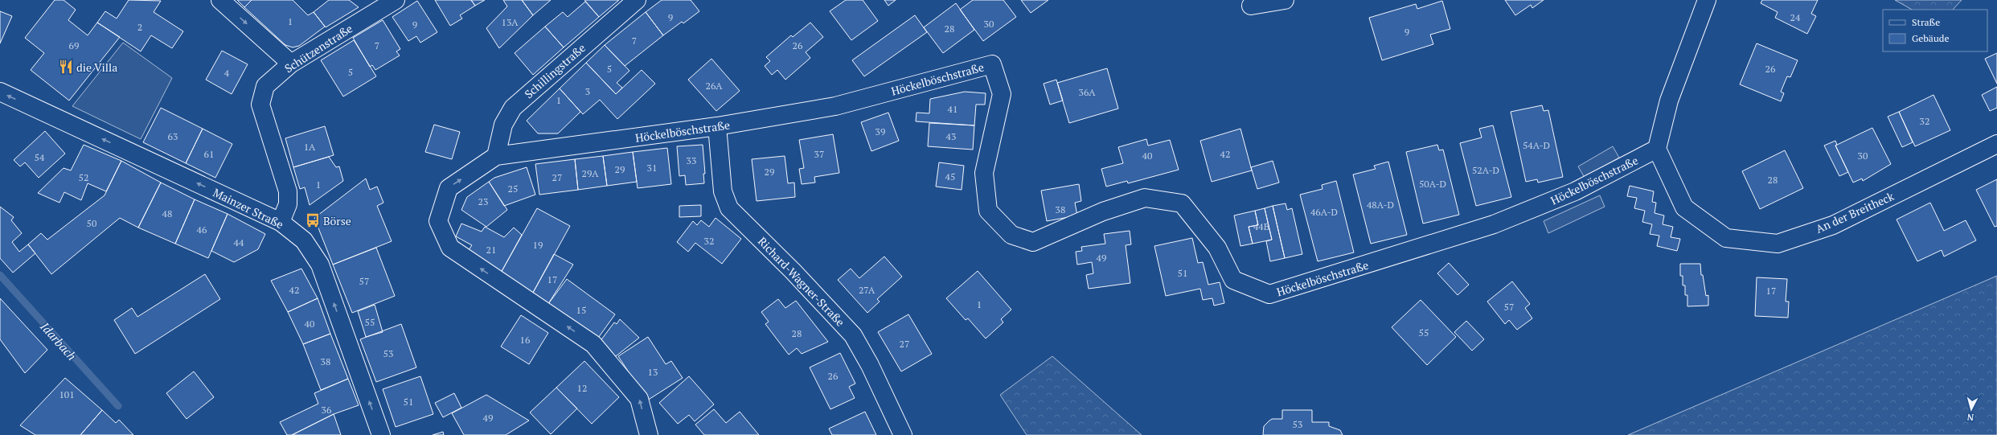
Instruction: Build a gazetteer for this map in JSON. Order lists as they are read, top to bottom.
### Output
{
  "streets": {
    "street": [
      "Schützenstraße",
      "Schillingstraße",
      "Höckelböschstraße",
      "Mainzer Straße",
      "An der Breitheck",
      "Richard-Wagner-Straße"
    ]
  },
  "crossings": [
    ["Schützenstraße", "Mainzer Straße"],
    ["Schillingstraße", "Höckelböschstraße"],
    ["Höckelböschstraße", "An der Breitheck"],
    ["Höckelböschstraße", "Richard-Wagner-Straße"]
  ],
  "one_way": ["Mainzer Straße"],
  "water": ["Idarbach"],
  "places": {
    "restaurant": ["die Villa"],
    "bus stop": ["Börse"]
  },
  "house_numbers": [
    "9",
    "24",
    "1",
    "13A",
    "30",
    "9",
    "2",
    "28",
    "9",
    "7",
    "69",
    "7",
    "26",
    "5",
    "26",
    "5",
    "4",
    "26A",
    "3",
    "36A",
    "1",
    "41",
    "32",
    "39",
    "63",
    "43",
    "54A-D",
    "1A",
    "61",
    "37",
    "42",
    "40",
    "30",
    "54",
    "33",
    "31",
    "29",
    "52A-D",
    "29",
    "29A",
    "45",
    "52",
    "27",
    "28",
    "50A-D",
    "1",
    "25",
    "23",
    "48A-D",
    "38",
    "46A-D",
    "48",
    "50",
    "44B",
    "46",
    "32",
    "44",
    "19",
    "21",
    "49",
    "51",
    "17",
    "57",
    "42",
    "27A",
    "17",
    "1",
    "57",
    "15",
    "55",
    "40",
    "55",
    "28",
    "16",
    "27",
    "53",
    "38",
    "13",
    "26",
    "12",
    "101",
    "51",
    "36",
    "49",
    "53"
  ],
  "legend": ["Straße", "Gebäude"],
  "north": "bottom"
}
